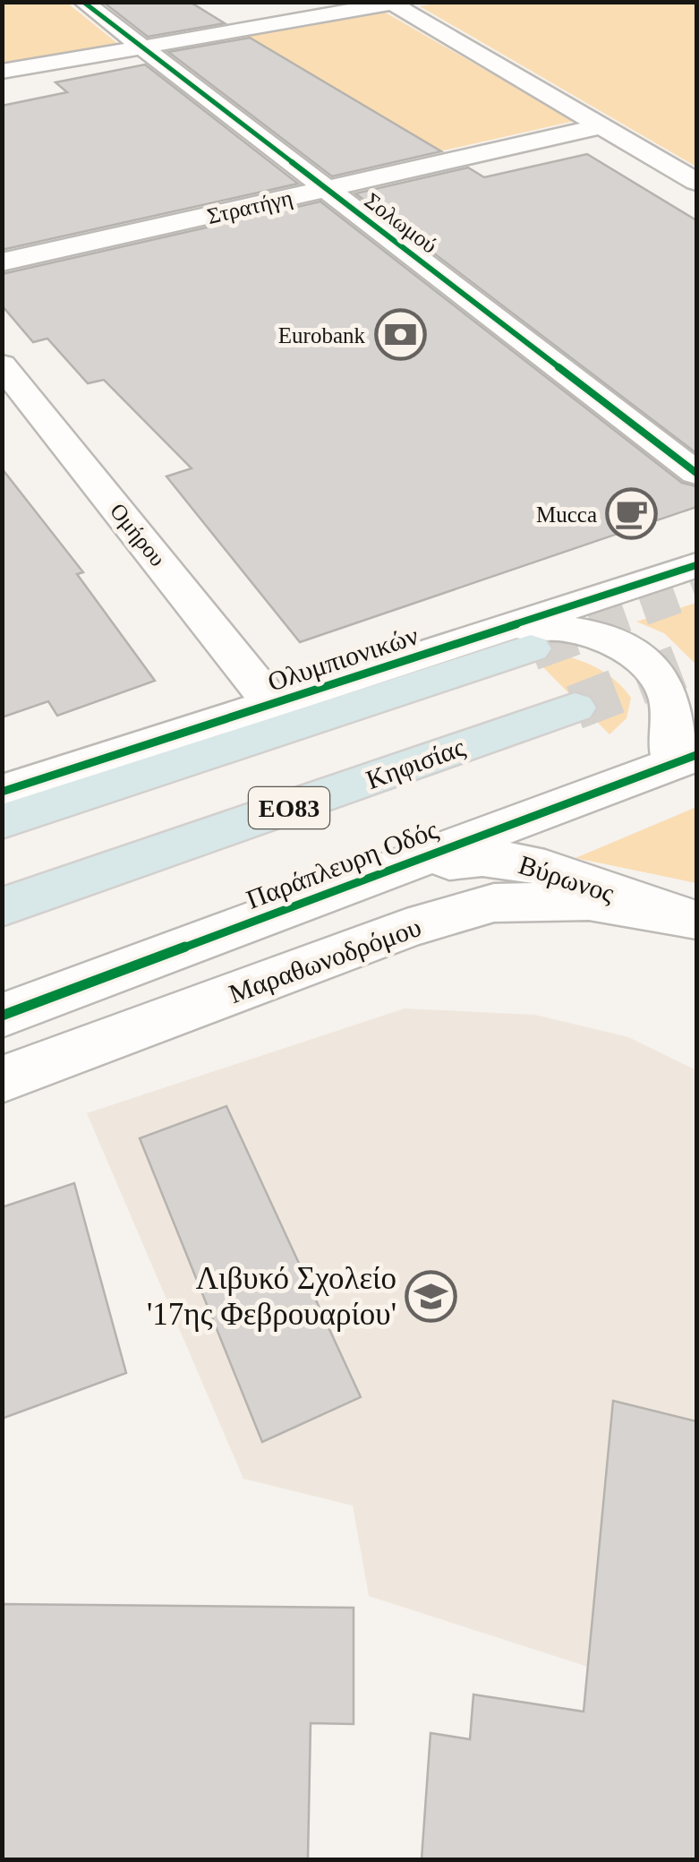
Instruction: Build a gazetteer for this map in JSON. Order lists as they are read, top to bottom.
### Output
{
  "streets": {
    "main road": ["Κηφισίας", "ΕΟ83"],
    "street": [
      "Στρατήγη",
      "Σολωμού",
      "Ομήρου",
      "Ολυμπιονικών",
      "Παράπλευρη Οδός",
      "Βύρωνος",
      "Μαραθωνοδρόμου"
    ]
  },
  "crossings": [
    ["Στρατήγη", "Σολωμού"],
    ["Ομήρου", "Ολυμπιονικών"],
    ["Παράπλευρη Οδός", "Βύρωνος"],
    ["Βύρωνος", "Μαραθωνοδρόμου"]
  ],
  "places": {
    "bank": ["Eurobank"],
    "cafe": ["Mucca"],
    "school or university": ["Λιβυκό Σχολείο '17ης Φεβρουαρίου'"]
  }
}
